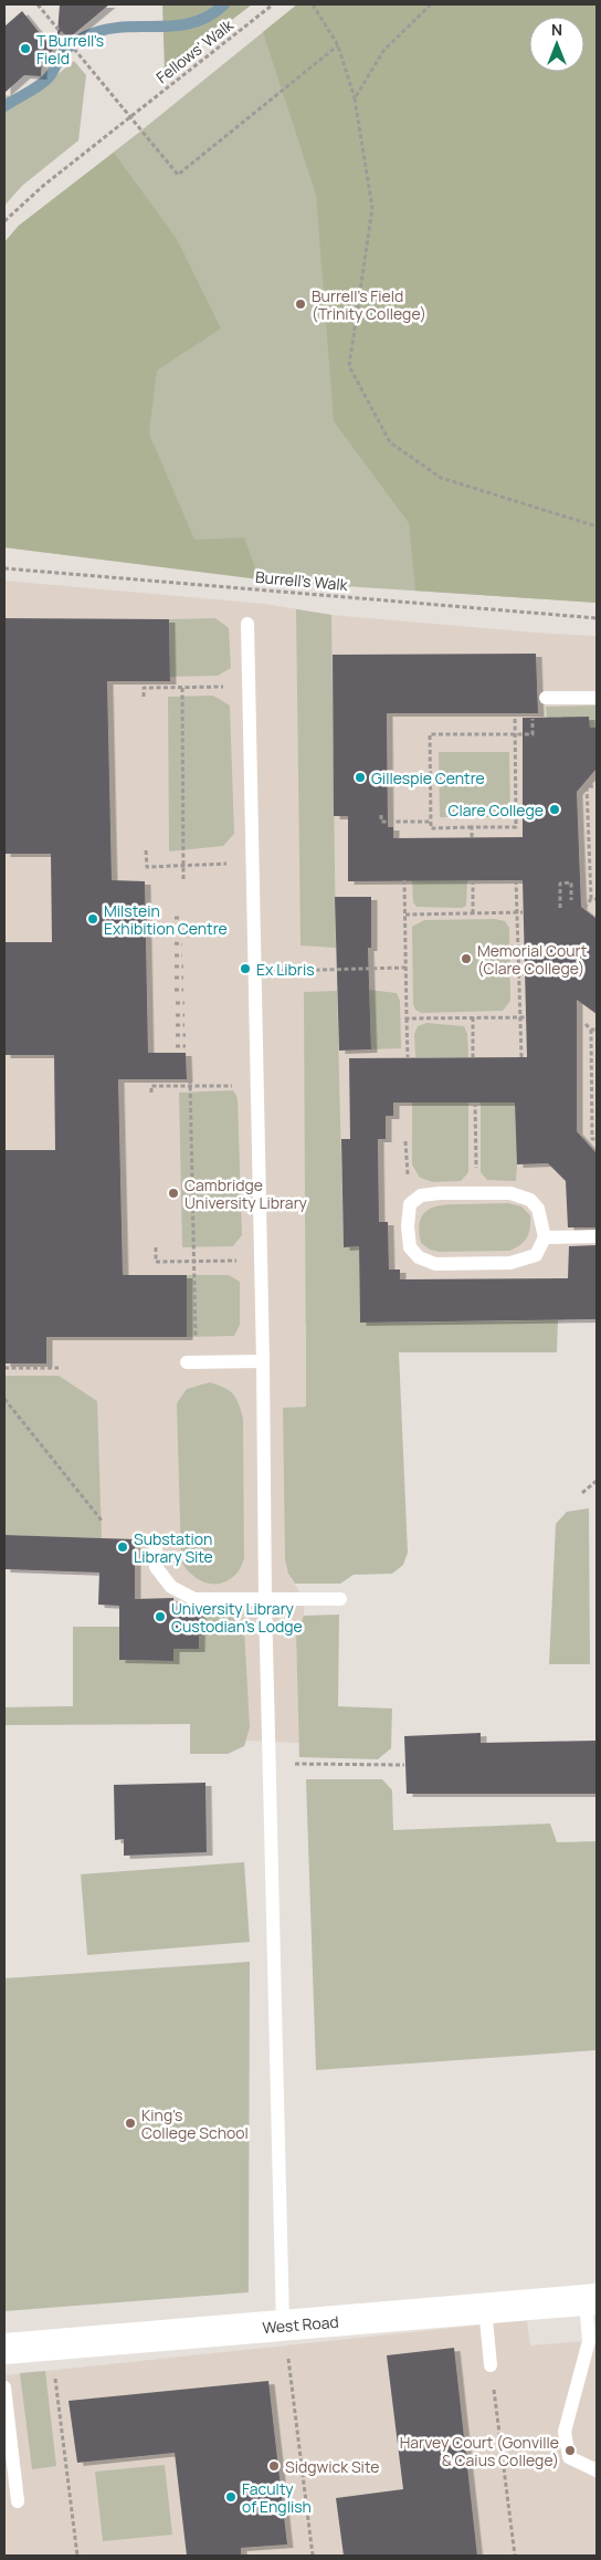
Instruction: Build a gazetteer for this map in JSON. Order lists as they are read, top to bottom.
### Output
{
  "streets": {
    "street": ["West Road"],
    "path": ["Fellows' Walk", "Burrell's Walk"]
  },
  "places": [
    "T Burrell's Field",
    "Burrell's Field (Trinity College)",
    "Gillespie Centre",
    "Clare College",
    "Milstein Exhibition Centre",
    "Memorial Court (Clare College)",
    "Ex Libris",
    "Cambridge University Library",
    "Substation Library Site",
    "University Library Custodian's Lodge",
    "King's College School",
    "Harvey Court (Gonville & Caius College)",
    "Sidgwick Site",
    "Faculty of English"
  ],
  "north": "top"
}
